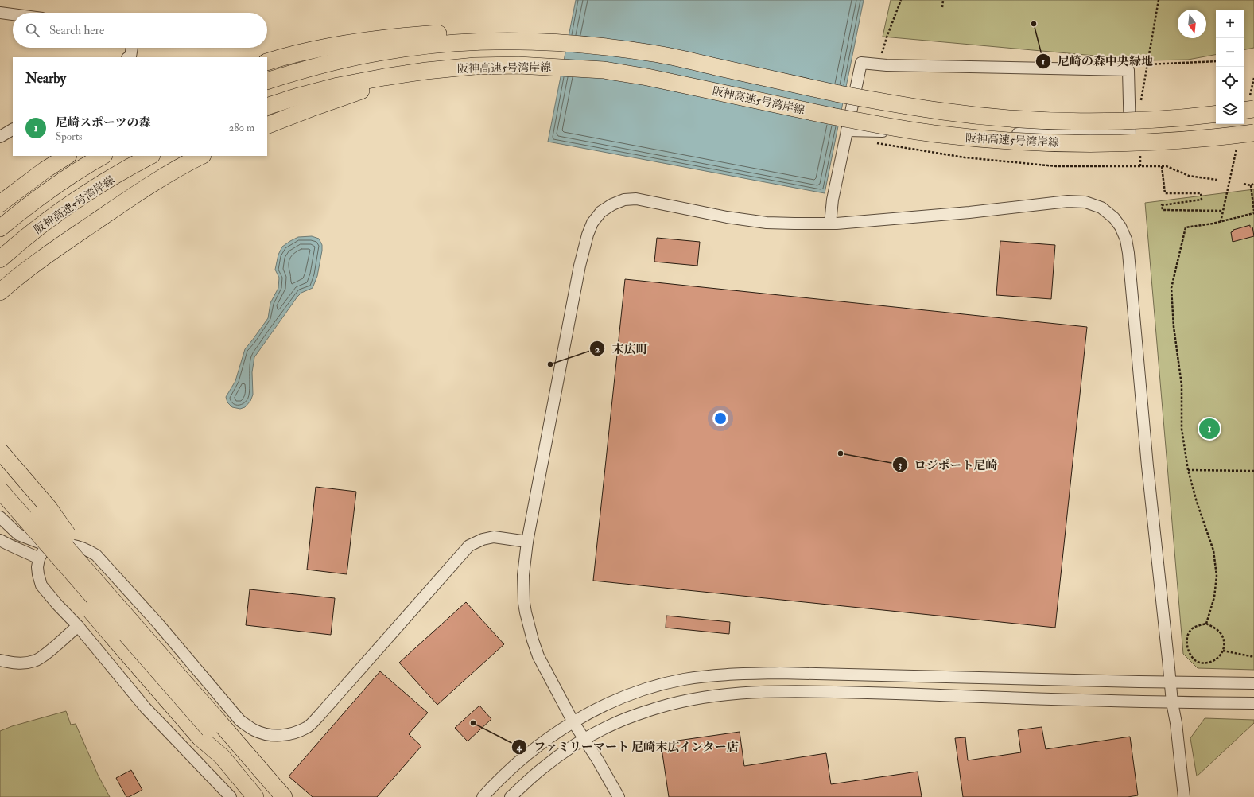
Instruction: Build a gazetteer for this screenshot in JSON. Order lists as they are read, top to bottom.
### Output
{
  "streets": {
    "highway": ["阪神高速5号湾岸線"]
  },
  "places": [
    "尼崎の森中央緑地",
    "末広町",
    "ロジポート尼崎",
    "ファミリーマート 尼崎末広インター店"
  ],
  "north": "bottom",
  "page": {
    "map_buttons": ["+", "−"],
    "search": "Search here",
    "heading": "Nearby",
    "list": [
      {
        "mark": "1",
        "name": "尼崎スポーツの森",
        "note": "Sports",
        "value": "280 m"
      }
    ],
    "pins": "1"
  }
}
